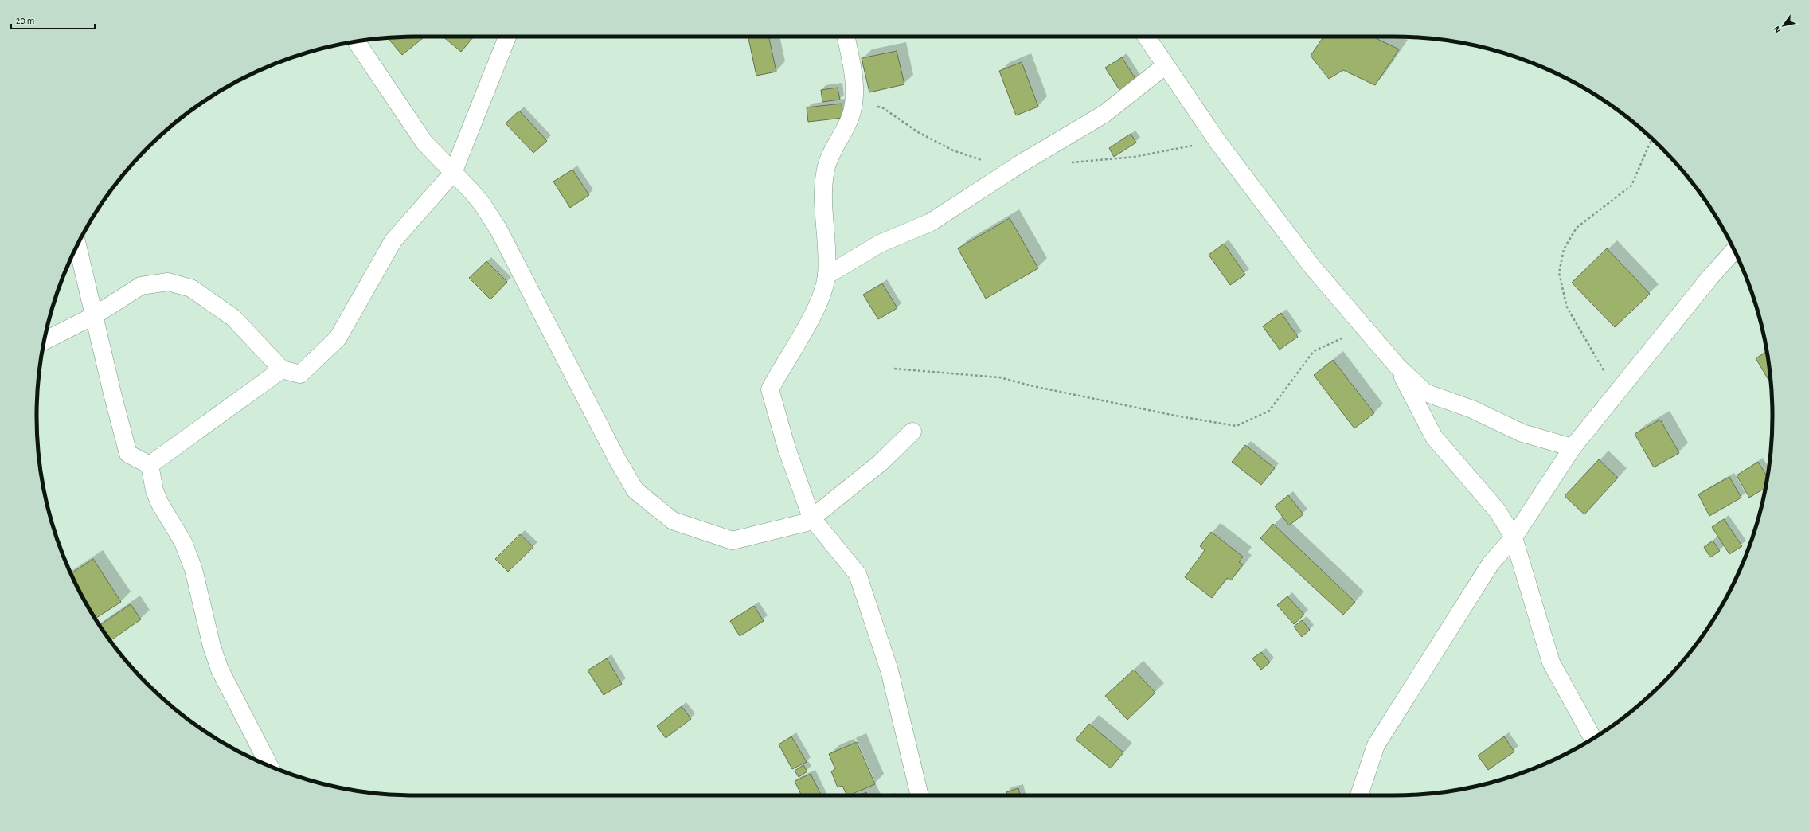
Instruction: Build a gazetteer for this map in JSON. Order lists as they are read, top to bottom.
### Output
{
  "scale_bar": "20 m",
  "north": "bottom left"
}
